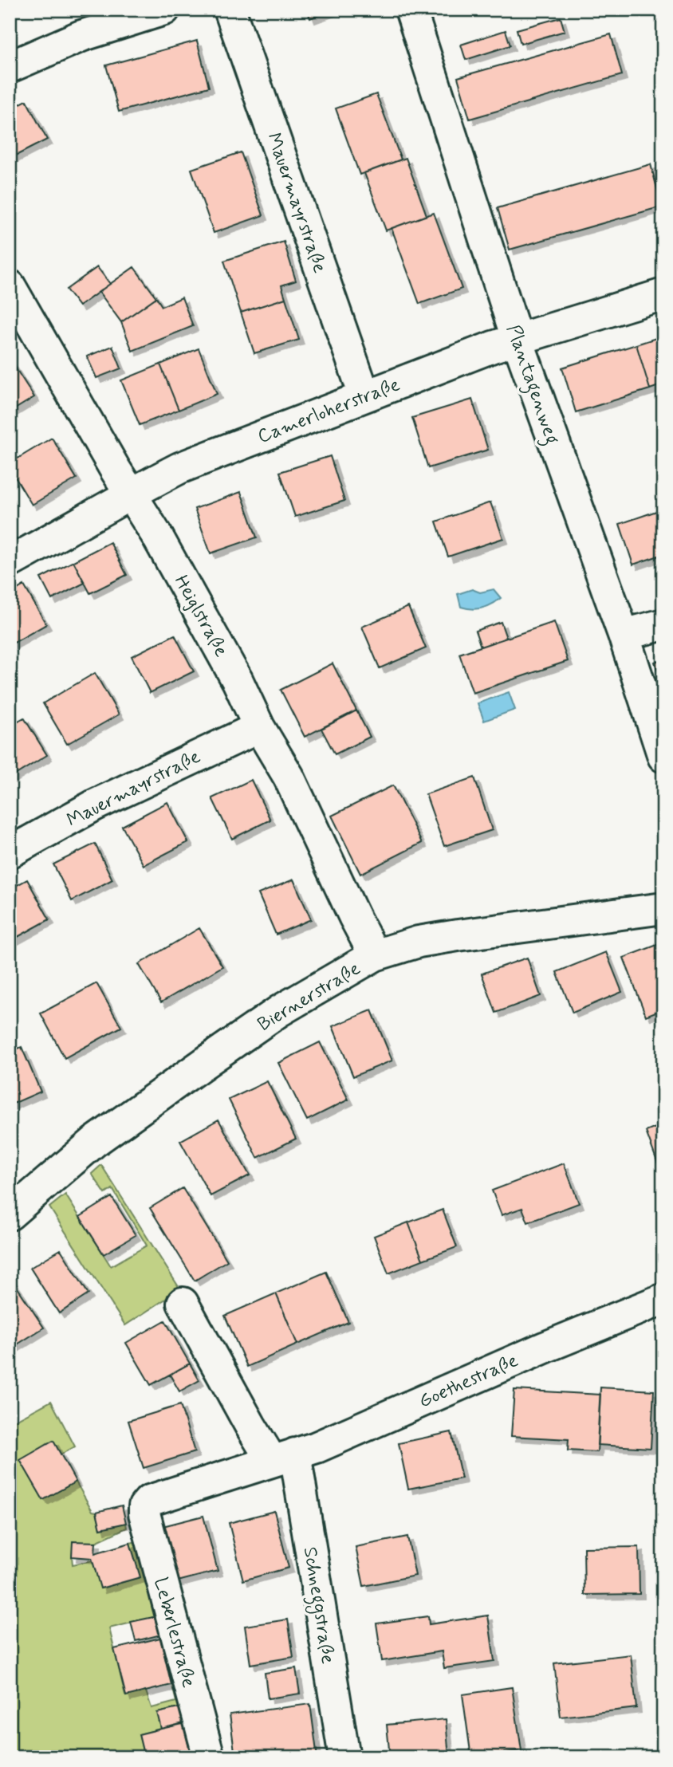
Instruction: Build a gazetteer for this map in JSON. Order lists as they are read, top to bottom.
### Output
{
  "streets": {
    "street": [
      "Mauermayrstraße",
      "Plantagenweg",
      "Camerloherstraße",
      "Heiglstraße",
      "Biernerstraße",
      "Goethestraße",
      "Schneggstraße",
      "Leberlestraße"
    ]
  },
  "crossings": [
    ["Mauermayrstraße", "Camerloherstraße"],
    ["Mauermayrstraße", "Heiglstraße"],
    ["Plantagenweg", "Camerloherstraße"],
    ["Camerloherstraße", "Heiglstraße"],
    ["Heiglstraße", "Biernerstraße"],
    ["Goethestraße", "Schneggstraße"],
    ["Goethestraße", "Leberlestraße"]
  ]
}
